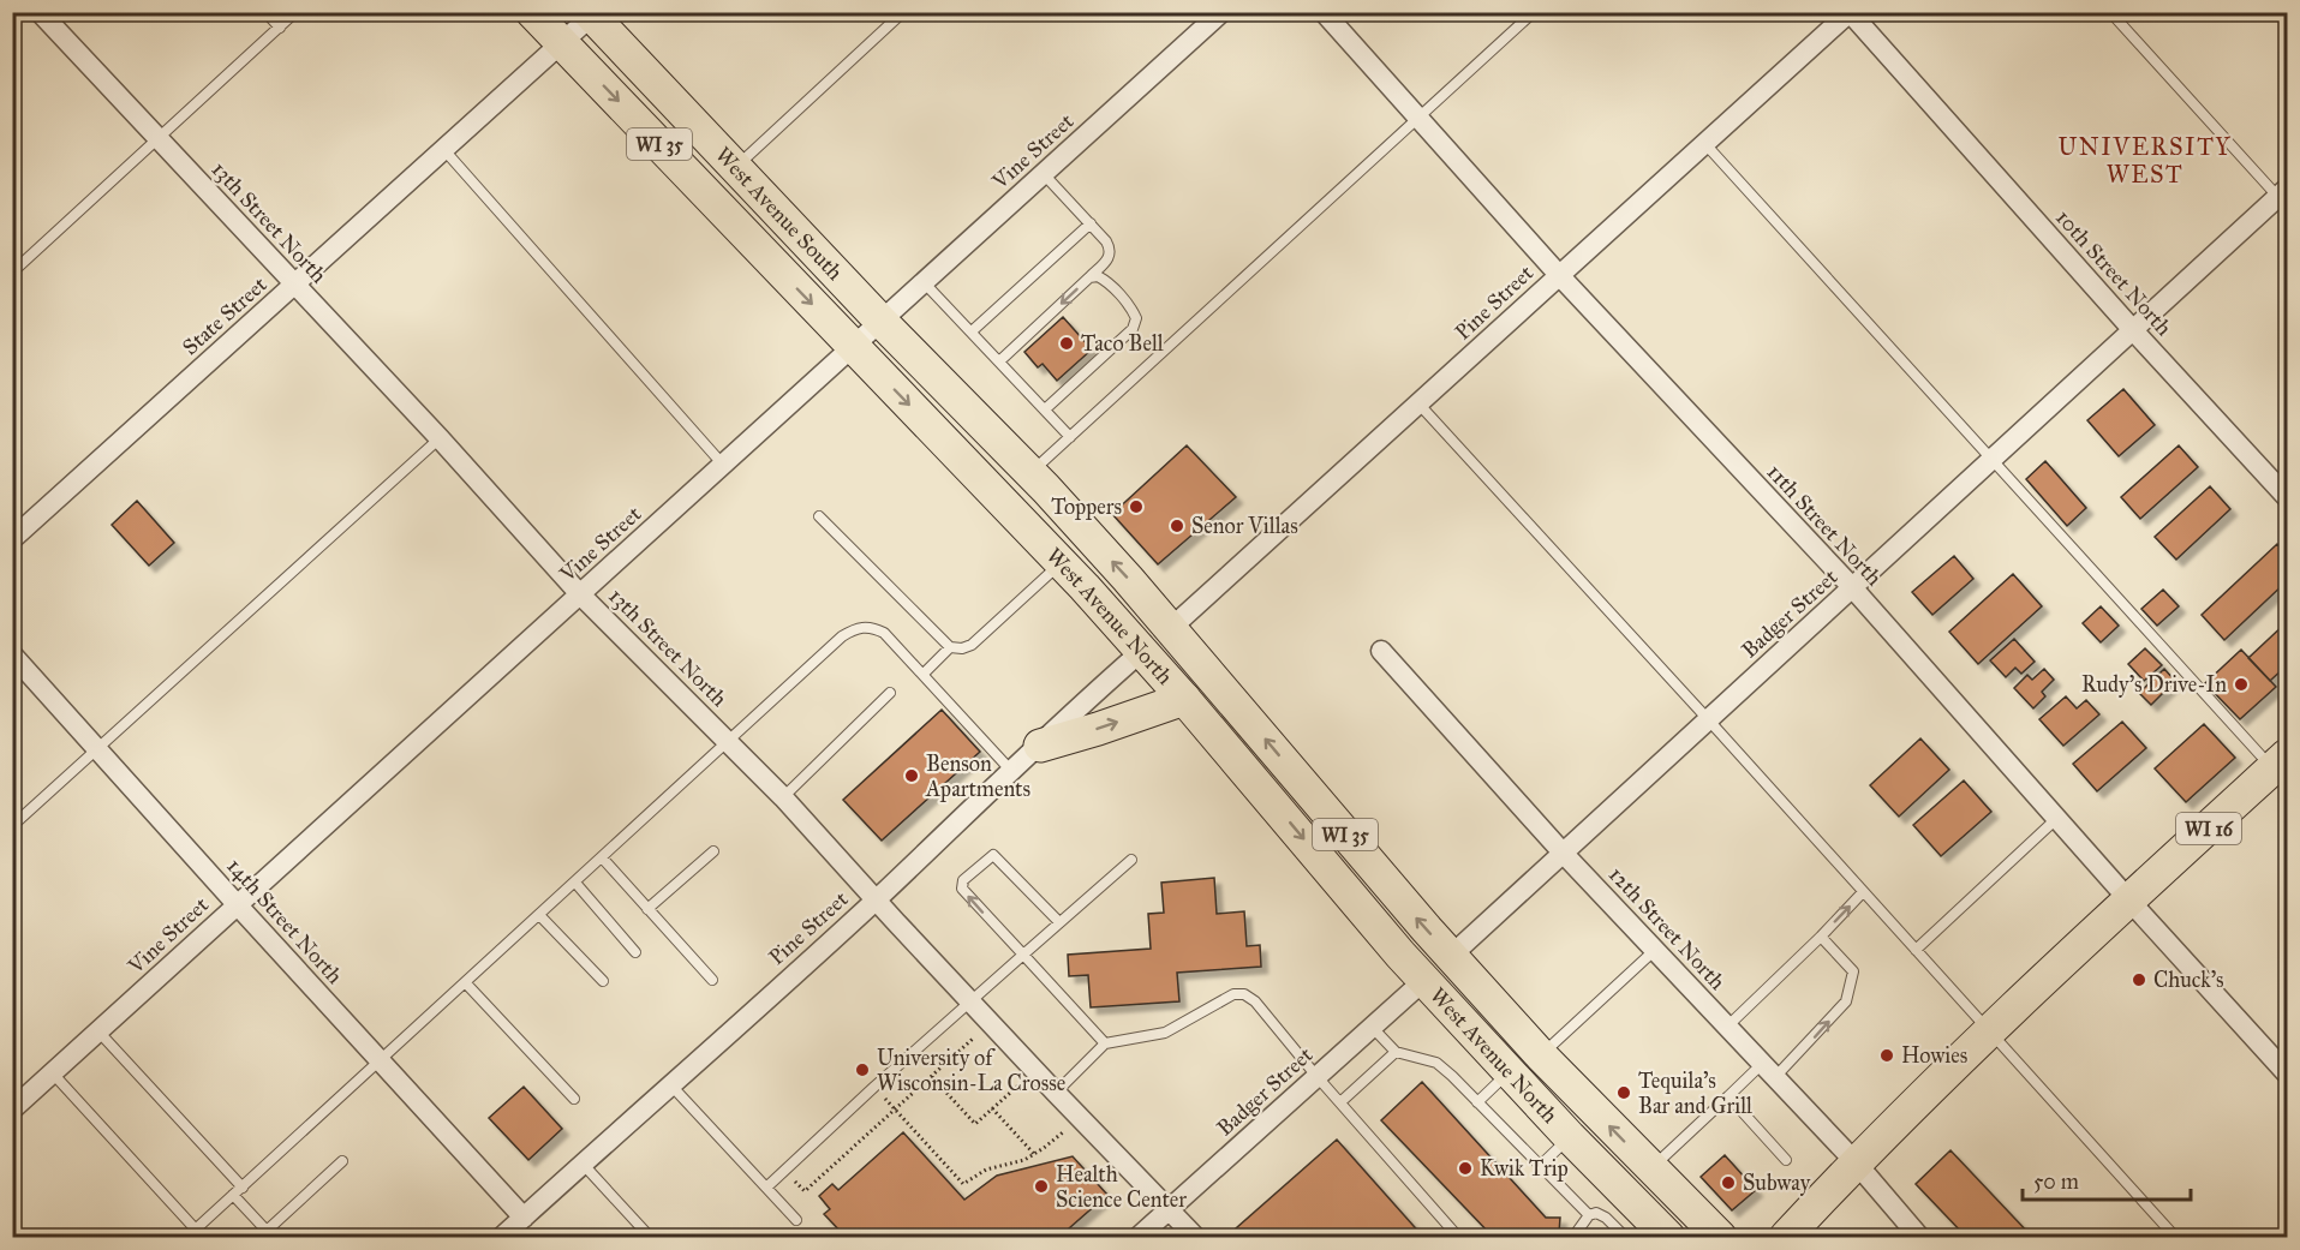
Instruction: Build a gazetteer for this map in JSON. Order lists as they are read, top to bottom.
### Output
{
  "streets": {
    "main road": [
      "WI 35",
      "West Avenue South",
      "West Avenue North",
      "WI 16"
    ],
    "street": [
      "Vine Street",
      "13th Street North",
      "10th Street North",
      "Pine Street",
      "State Street",
      "11th Street North",
      "Badger Street",
      "14th Street North",
      "12th Street North"
    ]
  },
  "crossings": [
    ["Vine Street", "West Avenue South"],
    ["Vine Street", "13th Street North"],
    ["Vine Street", "West Avenue North"],
    ["Vine Street", "14th Street North"],
    ["West Avenue South", "State Street"],
    ["West Avenue South", "West Avenue North"],
    ["13th Street North", "Pine Street"],
    ["13th Street North", "State Street"],
    ["13th Street North", "Badger Street"],
    ["10th Street North", "Pine Street"],
    ["10th Street North", "Badger Street"],
    ["Pine Street", "11th Street North"],
    ["Pine Street", "West Avenue North"],
    ["Pine Street", "14th Street North"],
    ["State Street", "West Avenue North"],
    ["11th Street North", "Badger Street"],
    ["11th Street North", "WI 16"],
    ["Badger Street", "West Avenue North"],
    ["Badger Street", "12th Street North"],
    ["WI 16", "12th Street North"]
  ],
  "districts": ["UNIVERSITY WEST"],
  "places": [
    "Taco Bell",
    "Toppers",
    "Senor Villas",
    "Rudy's Drive-In",
    "Benson Apartments",
    "Chuck's",
    "Howies",
    "University of Wisconsin-La Crosse",
    "Tequila's Bar and Grill",
    "Kwik Trip",
    "Subway",
    "Health Science Center"
  ],
  "scale_bar": "50 m"
}
